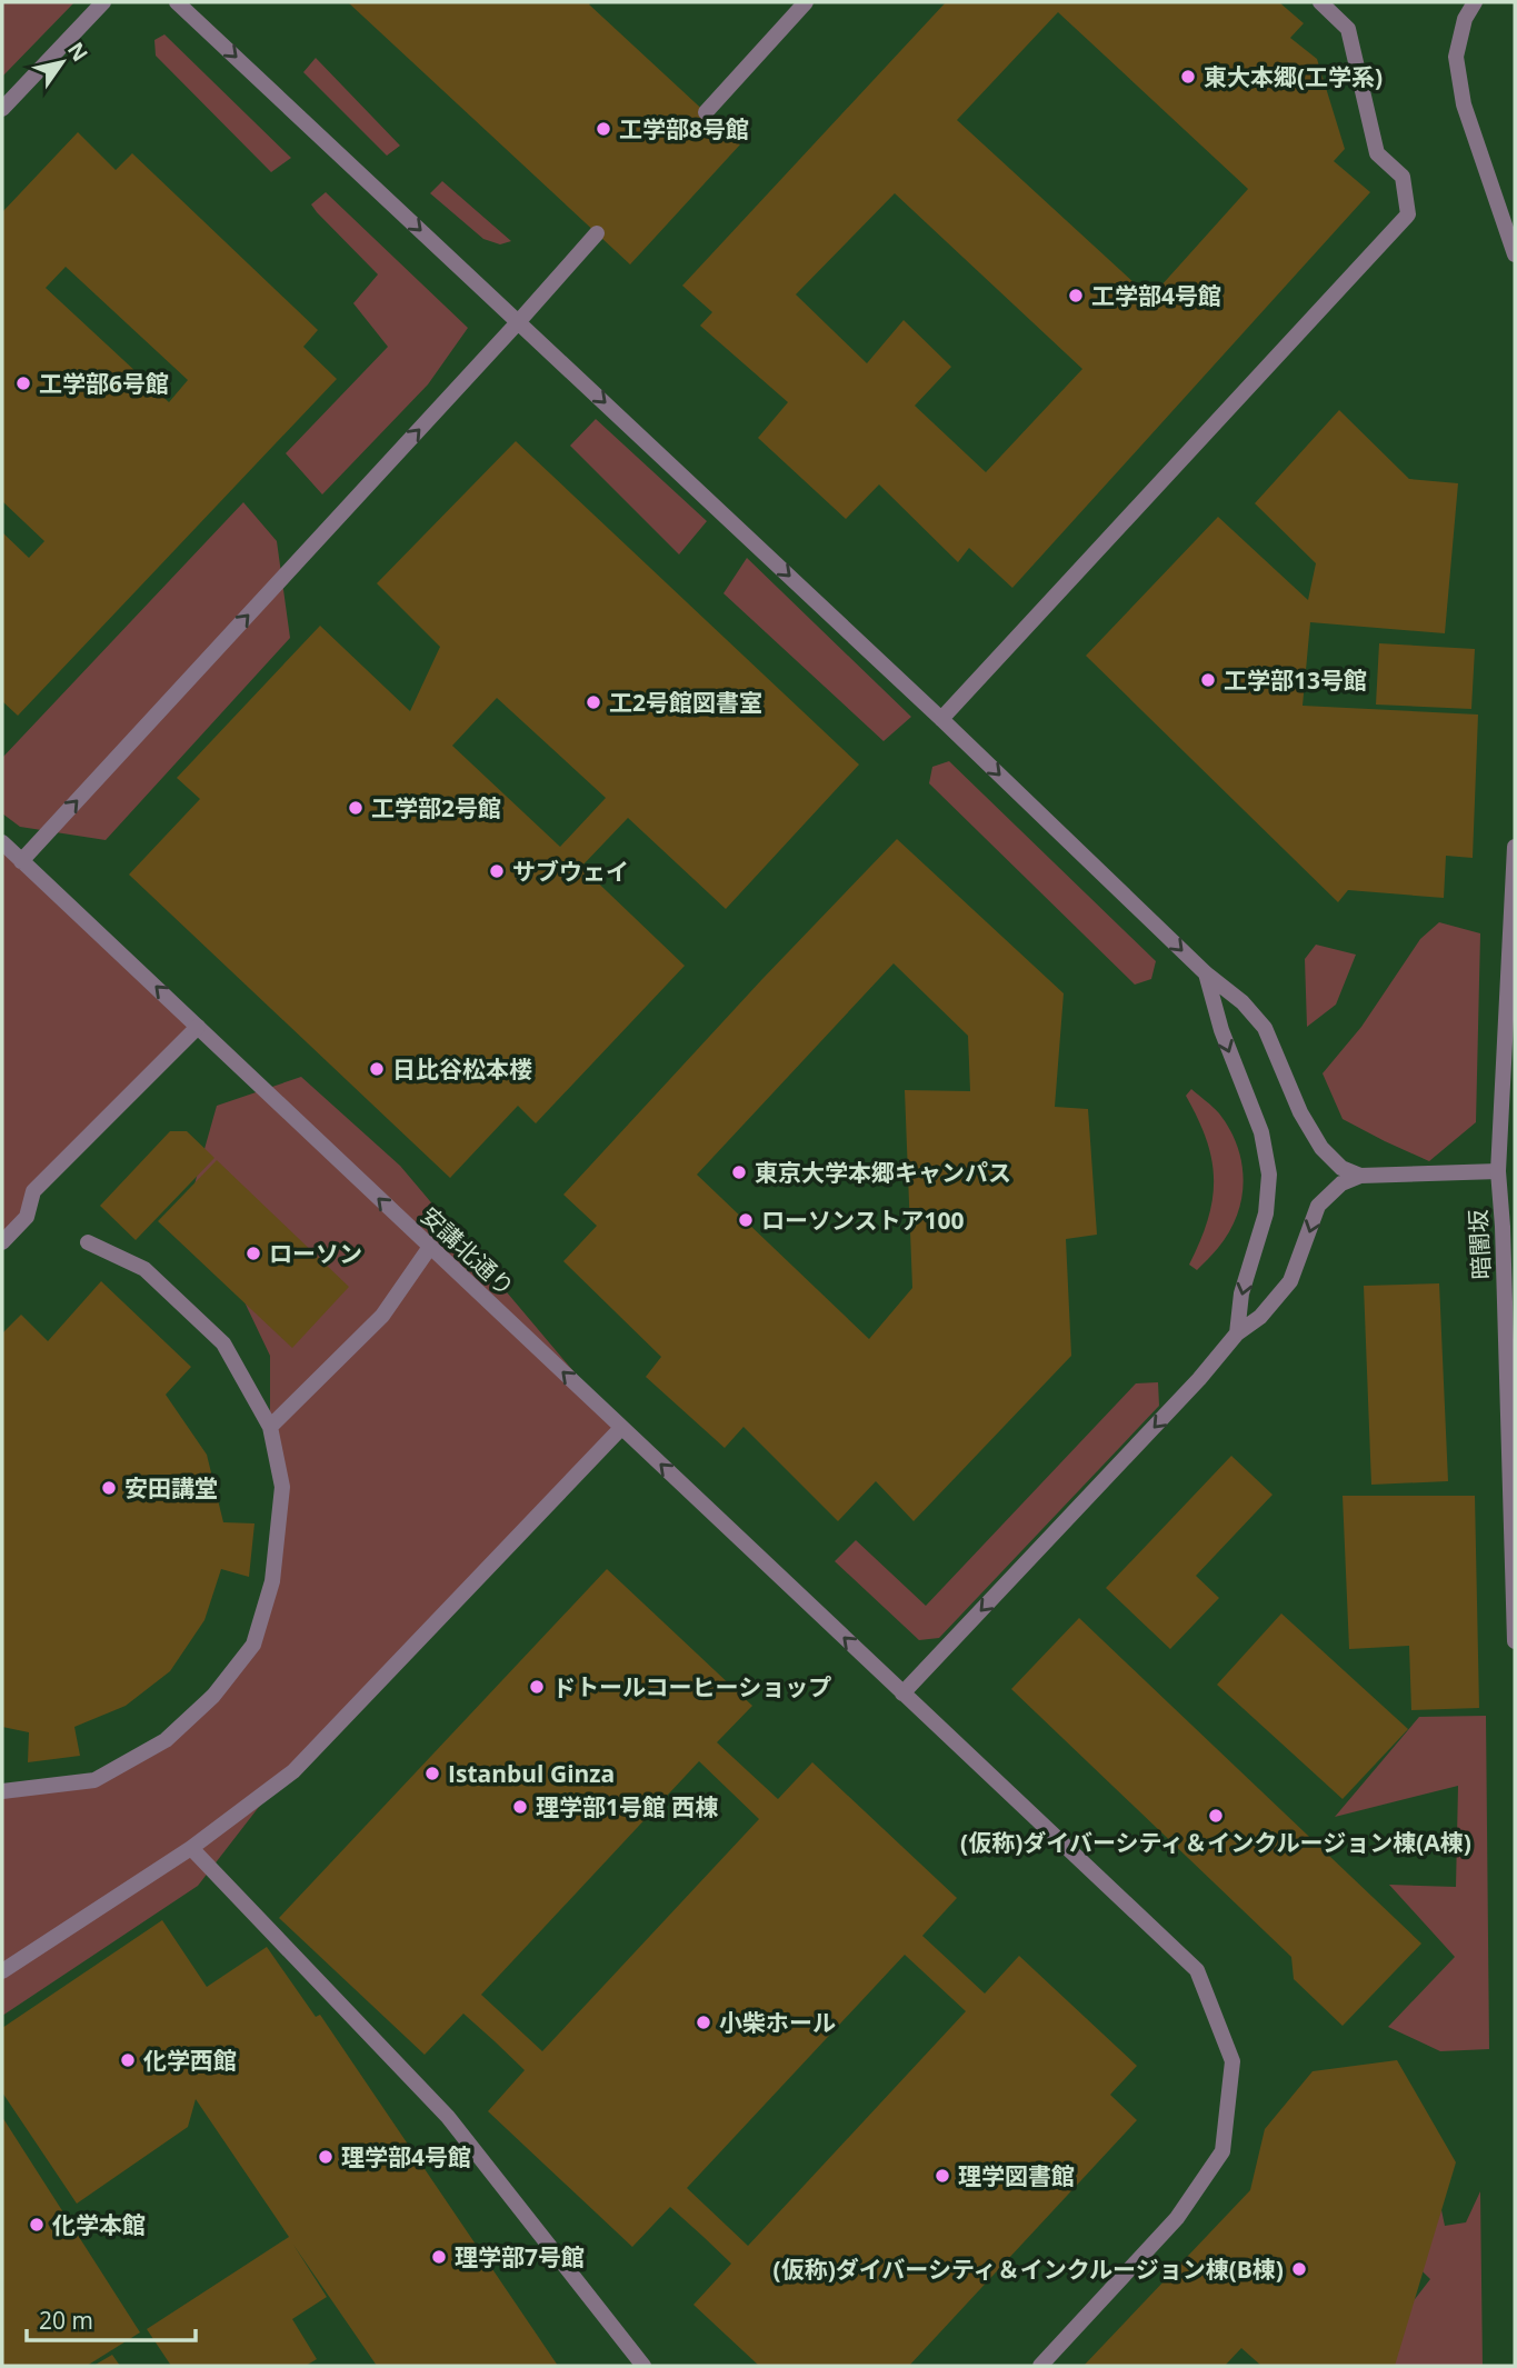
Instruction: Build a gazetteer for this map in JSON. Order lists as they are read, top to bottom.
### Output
{
  "streets": {
    "street": ["暗闇坂", "安講北通り"]
  },
  "one_way": ["安講北通り"],
  "places": [
    "東大本郷(工学系)",
    "工学部8号館",
    "工学部4号館",
    "工学部6号館",
    "工学部13号館",
    "工2号館図書室",
    "工学部2号館",
    "サブウェイ",
    "日比谷松本楼",
    "東京大学本郷キャンパス",
    "ローソンストア100",
    "ローソン",
    "安田講堂",
    "ドトールコーヒーショップ",
    "Istanbul Ginza",
    "理学部1号館 西棟",
    "(仮称)ダイバーシティ＆インクルージョン棟(A棟)",
    "小柴ホール",
    "化学西館",
    "理学部4号館",
    "理学図書館",
    "化学本館",
    "理学部7号館",
    "(仮称)ダイバーシティ＆インクルージョン棟(B棟)"
  ],
  "scale_bar": "20 m",
  "north": "top right"
}
